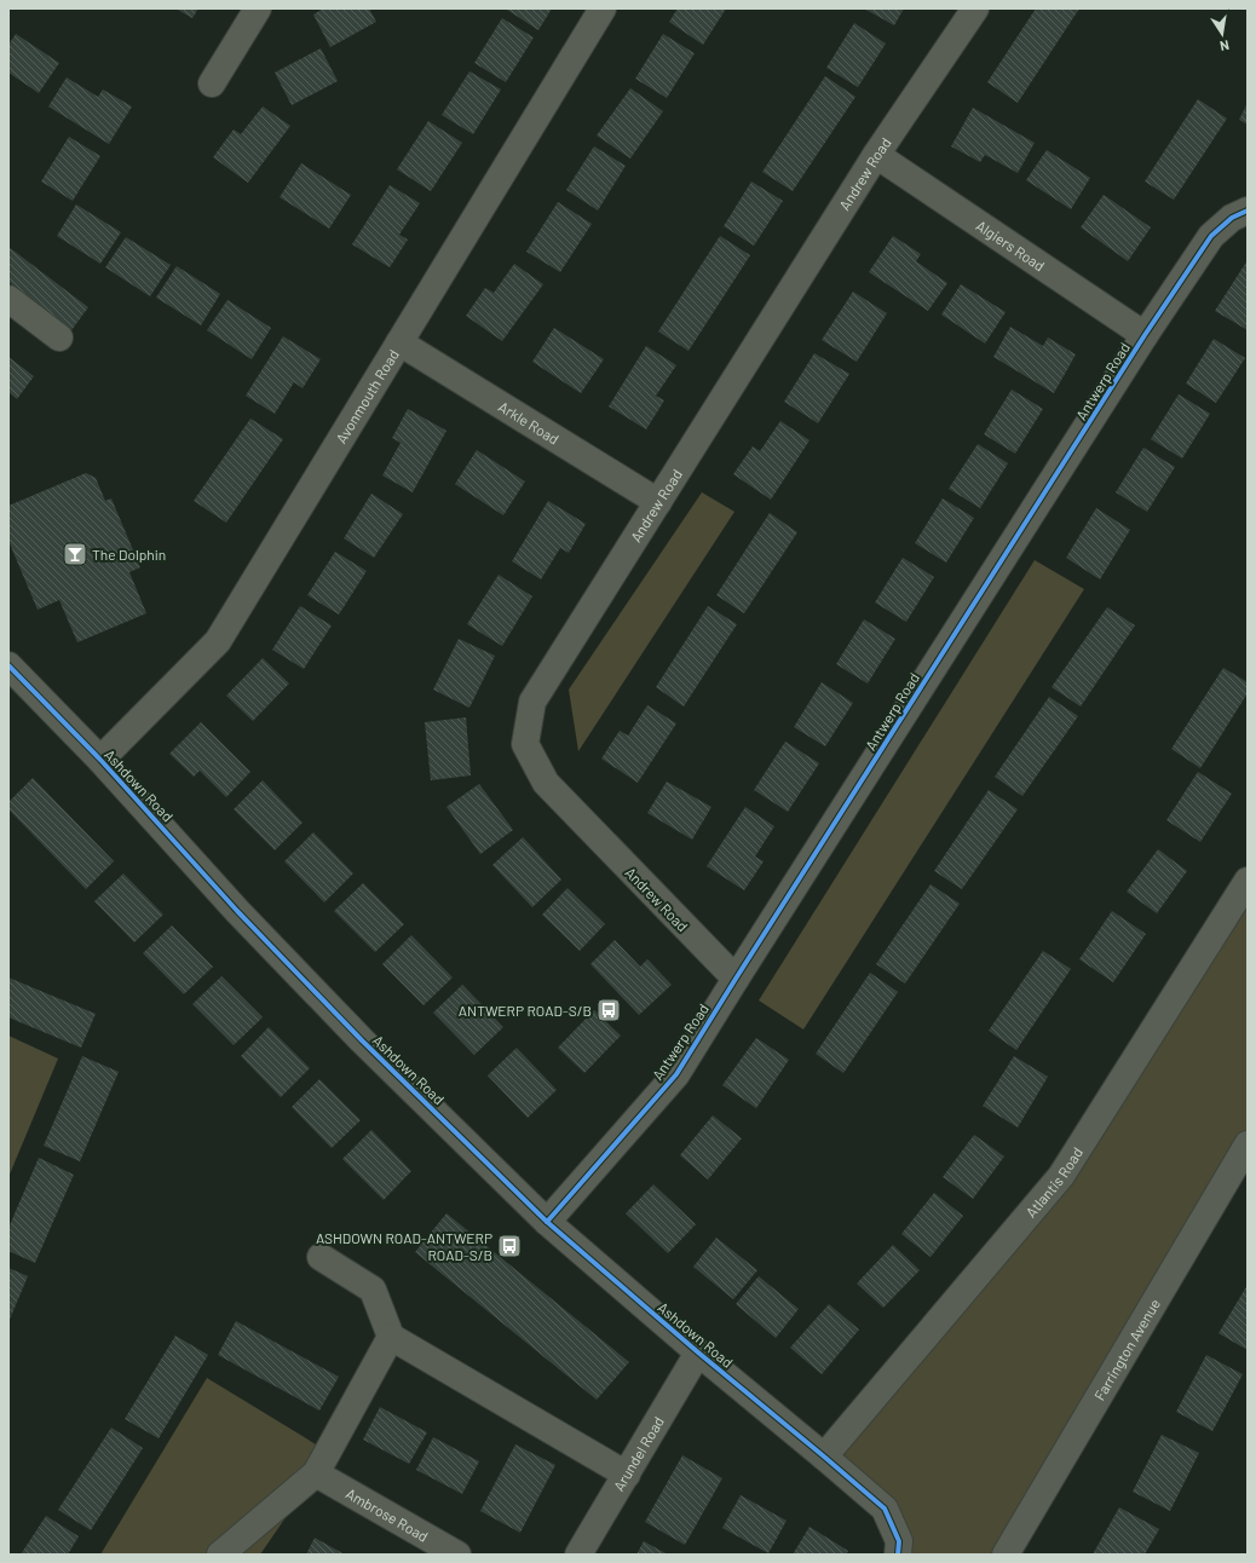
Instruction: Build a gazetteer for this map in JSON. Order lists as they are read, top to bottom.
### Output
{
  "streets": {
    "street": [
      "Andrew Road",
      "Algiers Road",
      "Antwerp Road",
      "Avonmouth Road",
      "Arkle Road",
      "Ashdown Road",
      "Atlantis Road",
      "Farrington Avenue",
      "Arundel Road",
      "Ambrose Road"
    ]
  },
  "crossings": [
    ["Andrew Road", "Algiers Road"],
    ["Andrew Road", "Antwerp Road"],
    ["Andrew Road", "Arkle Road"],
    ["Algiers Road", "Antwerp Road"],
    ["Antwerp Road", "Ashdown Road"],
    ["Avonmouth Road", "Arkle Road"],
    ["Avonmouth Road", "Ashdown Road"],
    ["Ashdown Road", "Atlantis Road"],
    ["Ashdown Road", "Arundel Road"]
  ],
  "places": {
    "bar": ["The Dolphin"],
    "bus stop": ["ANTWERP ROAD-S/B", "ASHDOWN ROAD-ANTWERP ROAD-S/B"]
  },
  "north": "bottom"
}
